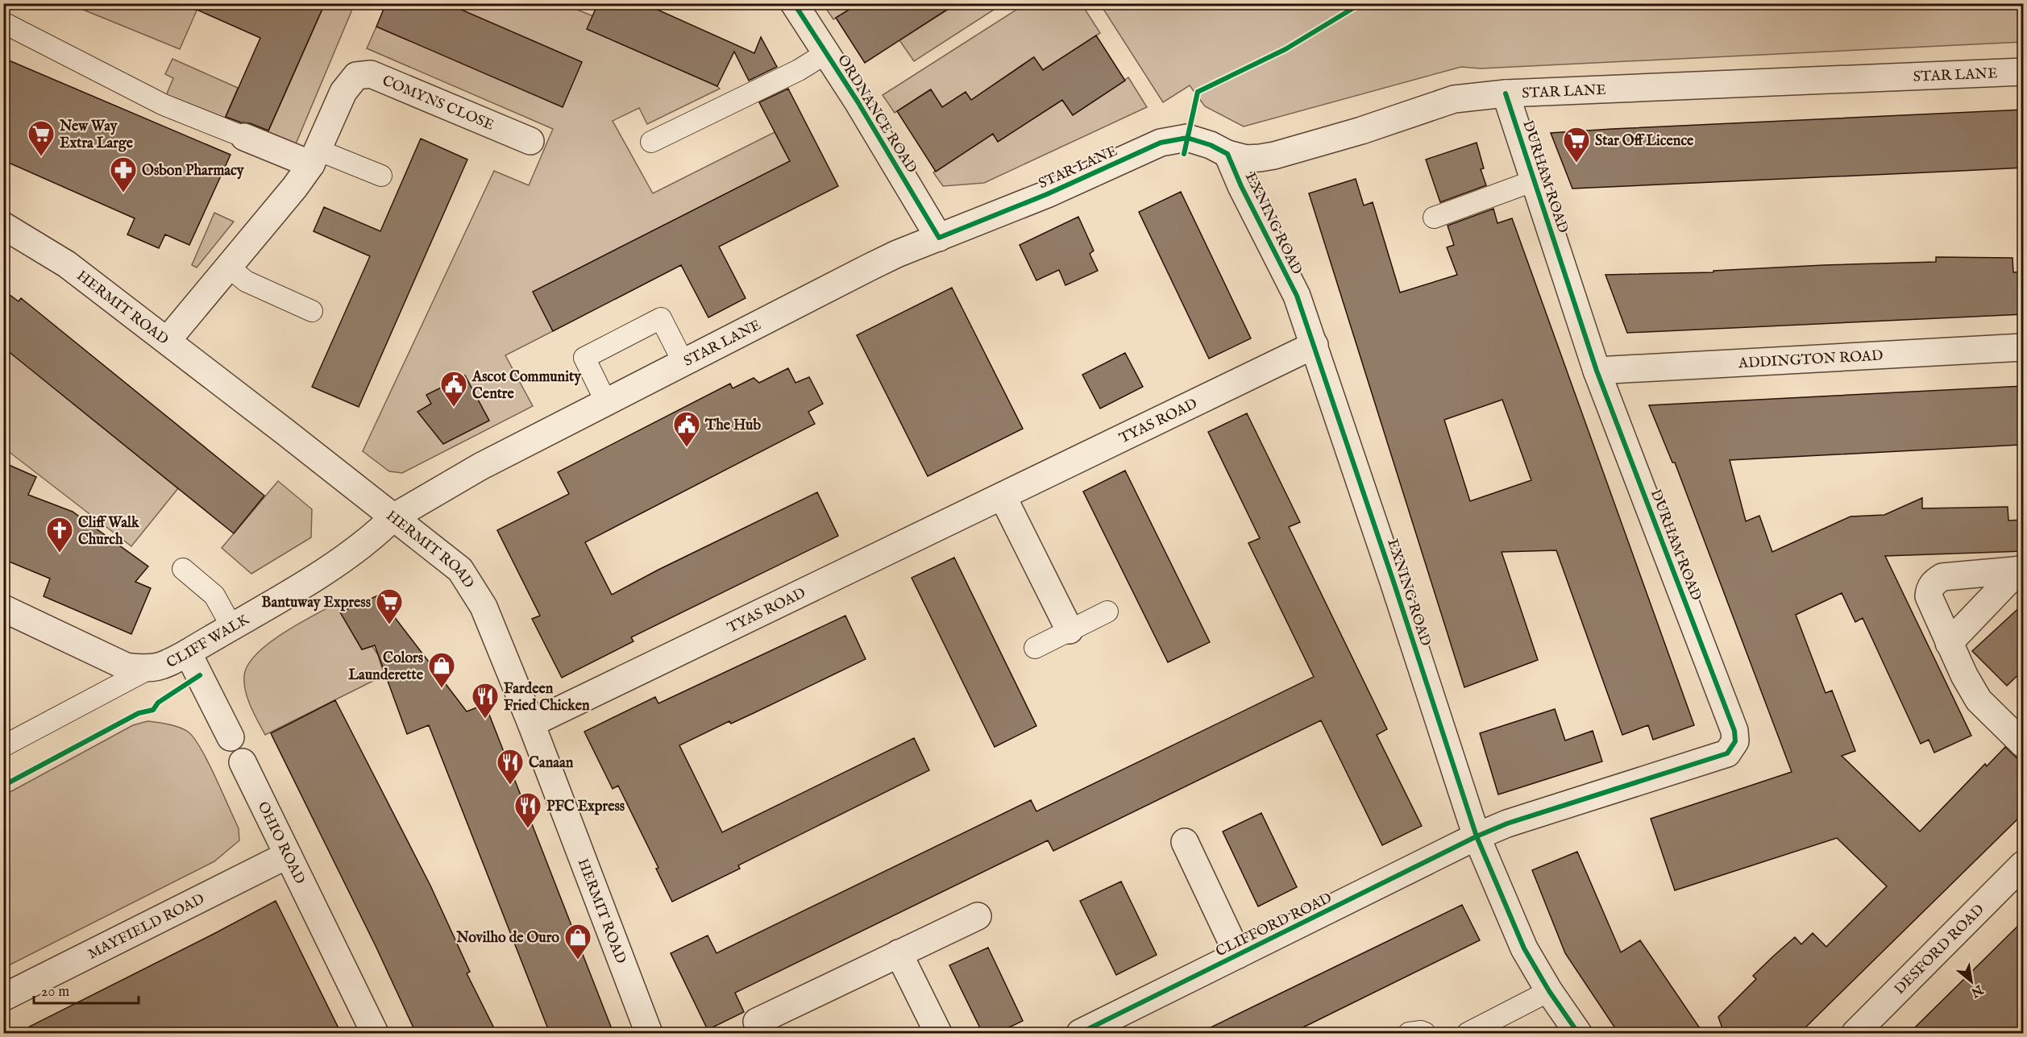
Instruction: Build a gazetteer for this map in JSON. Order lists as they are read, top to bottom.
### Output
{
  "streets": {
    "street": [
      "STAR LANE",
      "COMYNS CLOSE",
      "ORDNANCE ROAD",
      "DURHAM ROAD",
      "EXNING ROAD",
      "HERMIT ROAD",
      "ADDINGTON ROAD",
      "TYAS ROAD",
      "CLIFF WALK",
      "OHIO ROAD",
      "CLIFFORD ROAD",
      "MAYFIELD ROAD",
      "DESFORD ROAD"
    ]
  },
  "crossings": [
    ["STAR LANE", "ORDNANCE ROAD"],
    ["STAR LANE", "DURHAM ROAD"],
    ["STAR LANE", "EXNING ROAD"],
    ["STAR LANE", "HERMIT ROAD"],
    ["STAR LANE", "CLIFF WALK"],
    ["COMYNS CLOSE", "HERMIT ROAD"],
    ["DURHAM ROAD", "EXNING ROAD"],
    ["DURHAM ROAD", "ADDINGTON ROAD"],
    ["DURHAM ROAD", "CLIFFORD ROAD"],
    ["EXNING ROAD", "TYAS ROAD"],
    ["EXNING ROAD", "CLIFFORD ROAD"],
    ["HERMIT ROAD", "TYAS ROAD"],
    ["HERMIT ROAD", "CLIFF WALK"],
    ["OHIO ROAD", "MAYFIELD ROAD"]
  ],
  "places": {
    "supermarket": ["New Way Extra Large", "Star Off Licence", "Bantuway Express"],
    "pharmacy": ["Osbon Pharmacy"],
    "public building": ["Ascot Community Centre", "The Hub"],
    "church": ["Cliff Walk Church"],
    "shop": ["Colors Launderette", "Novilho de Ouro"],
    "restaurant": ["Fardeen Fried Chicken", "Canaan", "PFC Express"]
  },
  "scale_bar": "20 m",
  "north": "bottom right"
}
